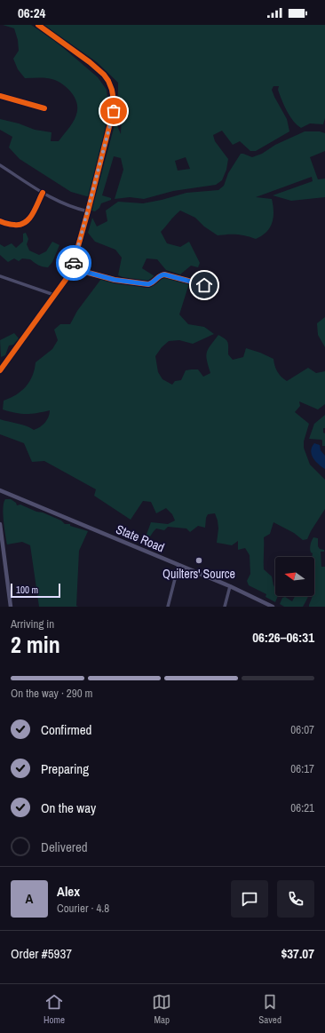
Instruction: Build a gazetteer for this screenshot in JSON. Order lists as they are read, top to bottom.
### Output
{
  "streets": {
    "street": ["State Road"]
  },
  "places": ["Quilters' Source"],
  "scale_bar": "100 m",
  "north": "left",
  "page": {
    "status": "06:24",
    "scale": "100 m",
    "heading": ["2 min", "Arriving in", "06:26–06:31"],
    "panel": [
      "Alex",
      "Courier · 4.8",
      "Order #5937",
      "$37.07"
    ],
    "bar": "On the way · 290 m",
    "list": [
      ["Confirmed", "06:07"],
      ["Preparing", "06:17"],
      ["On the way", "06:21"],
      "Delivered"
    ],
    "round": "A",
    "tabs": ["Home", "Map", "Saved"]
  }
}
